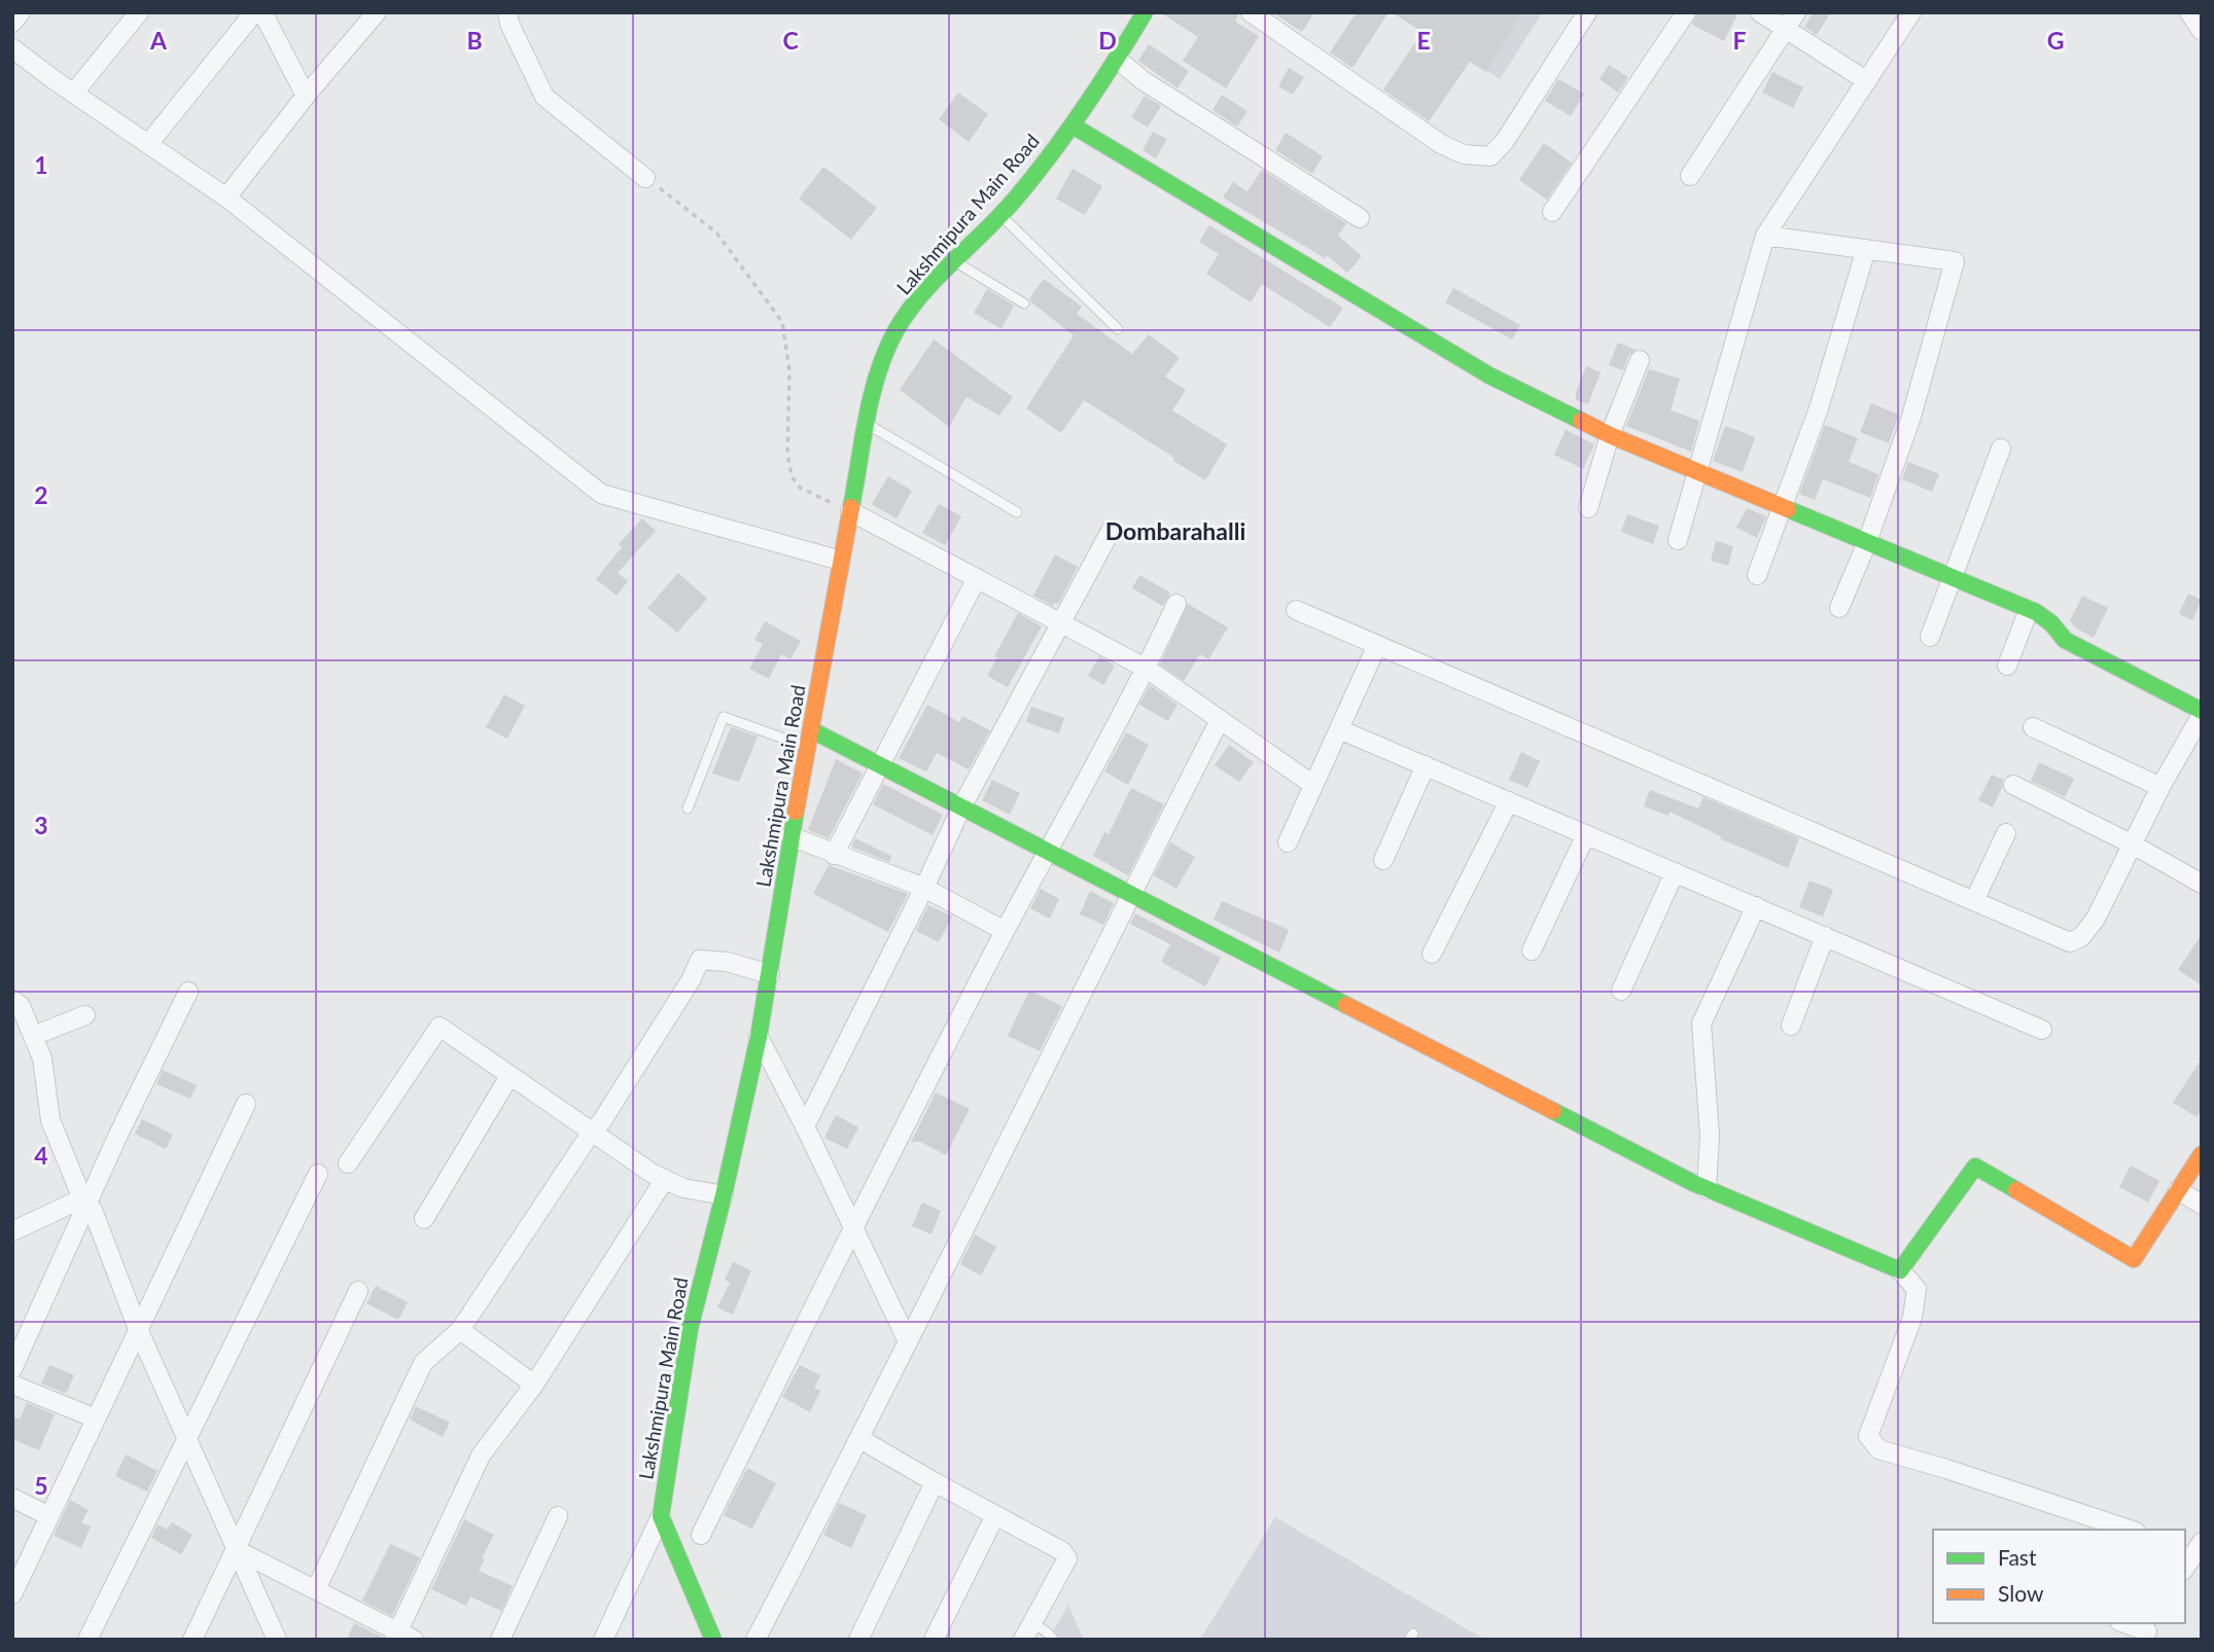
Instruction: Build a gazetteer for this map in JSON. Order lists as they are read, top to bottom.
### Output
{
  "streets": {
    "street": ["Lakshmipura Main Road"]
  },
  "districts": ["Dombarahalli"],
  "legend": ["Fast", "Slow"],
  "grid": {
    "columns": [
      "A",
      "B",
      "C",
      "D",
      "E",
      "F",
      "G"
    ],
    "rows": [
      "1",
      "2",
      "3",
      "4",
      "5"
    ]
  }
}
